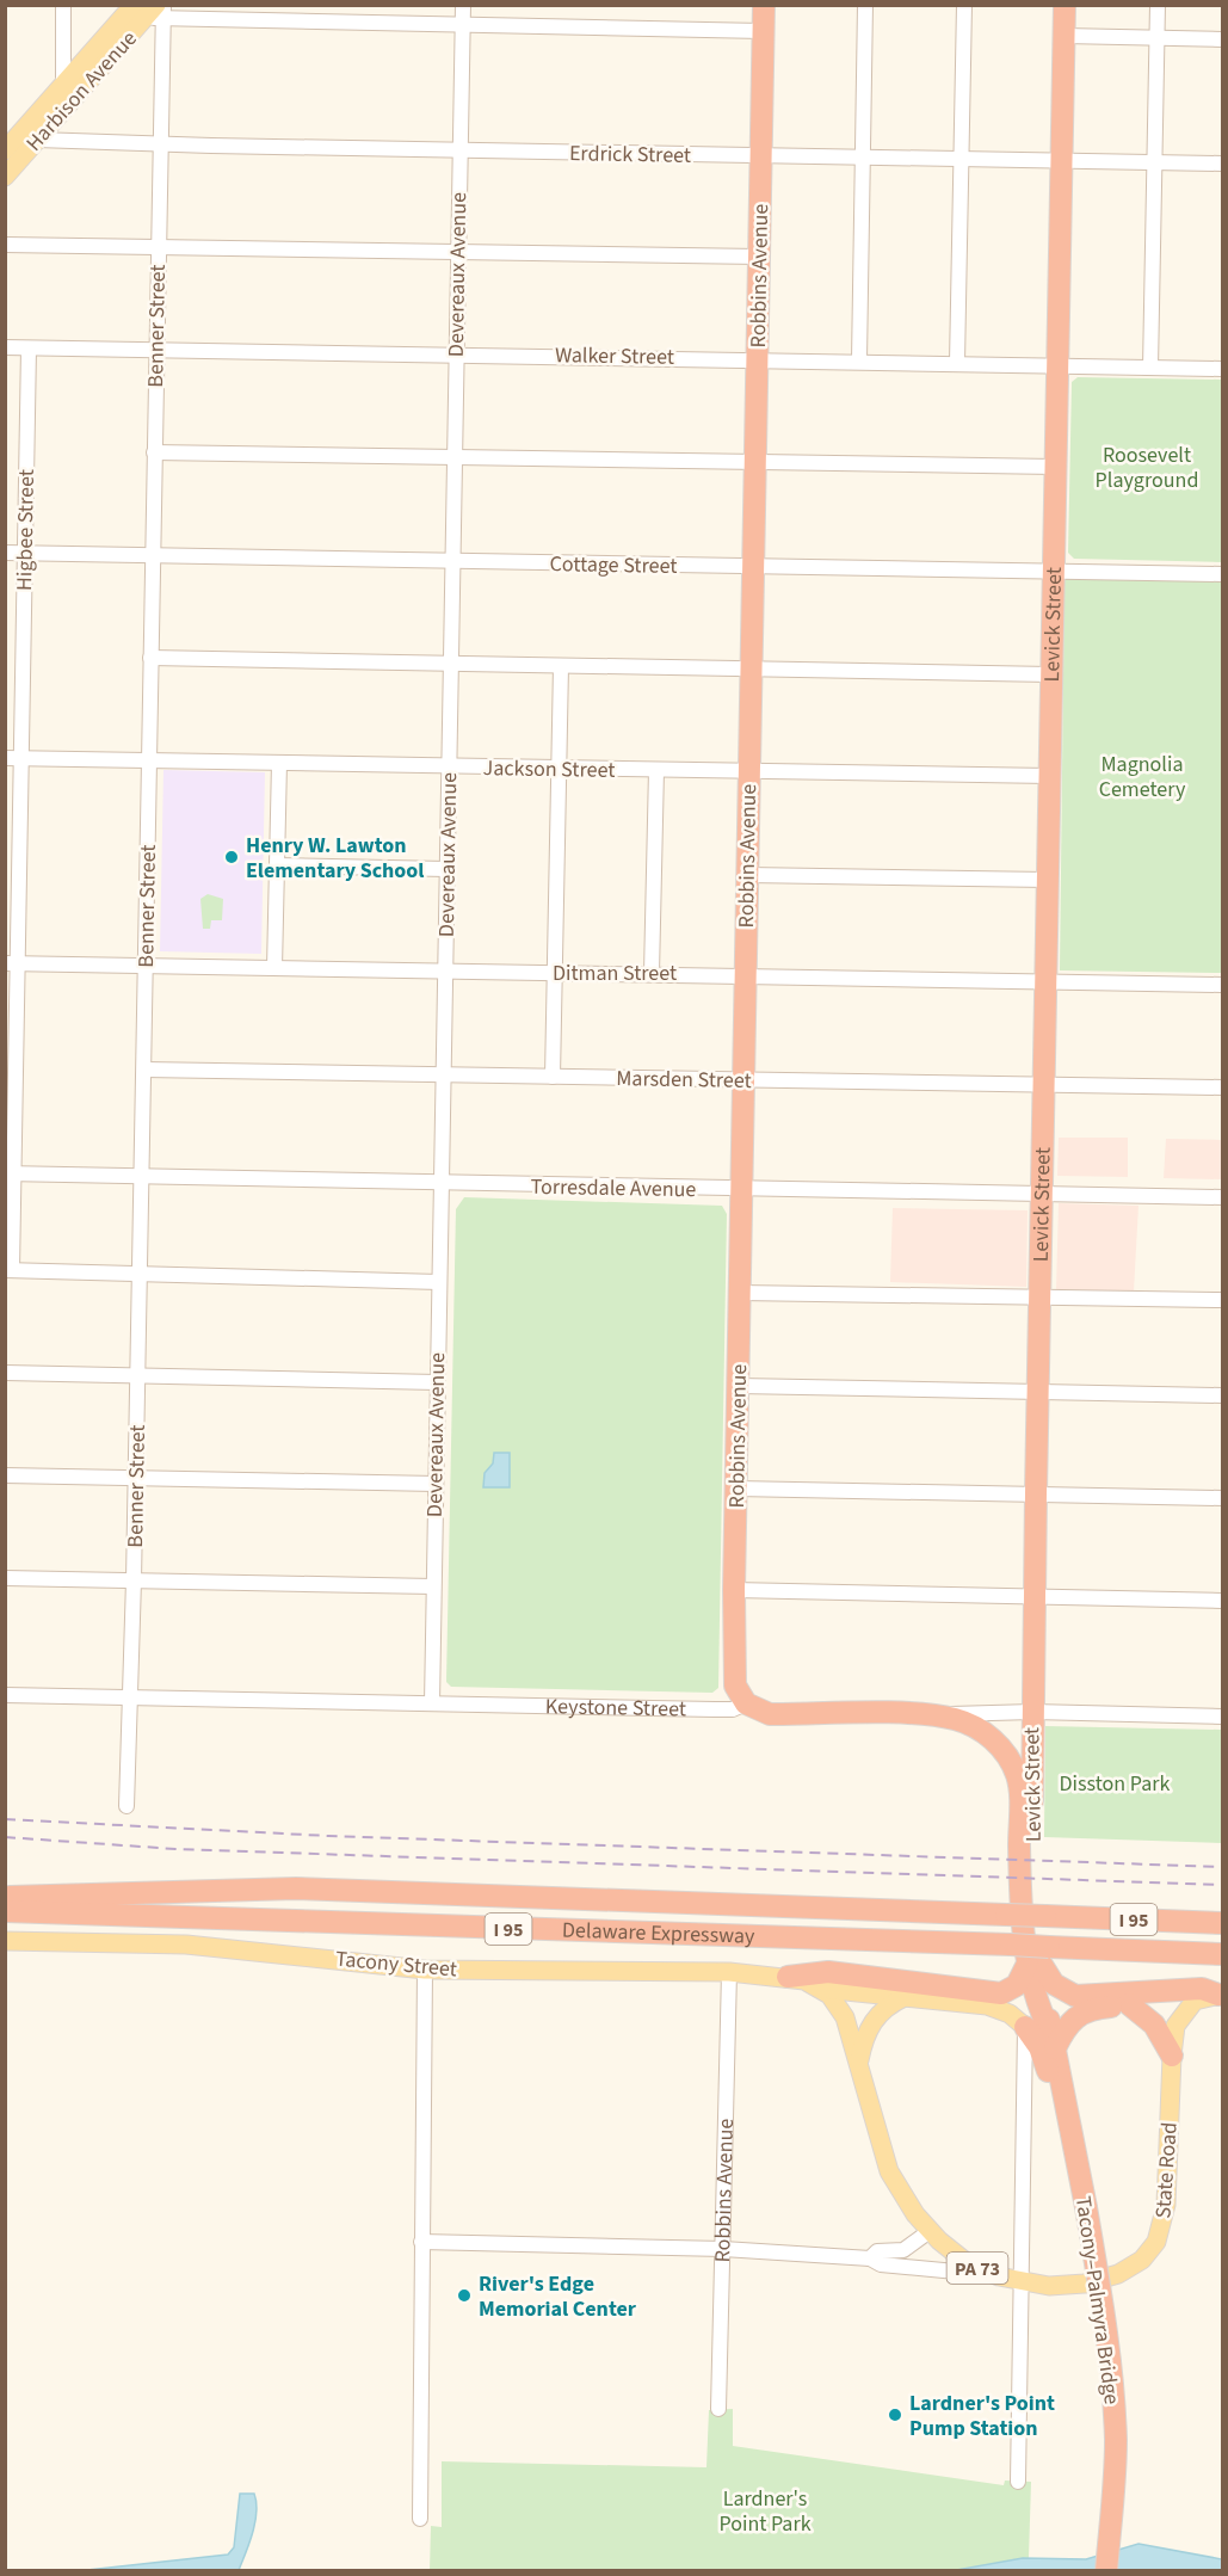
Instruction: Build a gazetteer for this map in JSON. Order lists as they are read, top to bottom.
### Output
{
  "streets": {
    "highway": [
      "Robbins Avenue",
      "Levick Street",
      "Keystone Street",
      "I 95",
      "Delaware Expressway",
      "Tacony–Palmyra Bridge"
    ],
    "main road": [
      "Harbison Avenue",
      "Tacony Street",
      "State Road",
      "PA 73"
    ],
    "street": [
      "Erdrick Street",
      "Devereaux Avenue",
      "Benner Street",
      "Walker Street",
      "Higbee Street",
      "Cottage Street",
      "Jackson Street",
      "Ditman Street",
      "Marsden Street",
      "Torresdale Avenue"
    ]
  },
  "crossings": [
    ["Harbison Avenue", "Erdrick Street"],
    ["Harbison Avenue", "Benner Street"],
    ["Erdrick Street", "Devereaux Avenue"],
    ["Erdrick Street", "Robbins Avenue"],
    ["Erdrick Street", "Benner Street"],
    ["Erdrick Street", "Levick Street"],
    ["Devereaux Avenue", "Walker Street"],
    ["Devereaux Avenue", "Cottage Street"],
    ["Devereaux Avenue", "Jackson Street"],
    ["Devereaux Avenue", "Ditman Street"],
    ["Devereaux Avenue", "Marsden Street"],
    ["Devereaux Avenue", "Torresdale Avenue"],
    ["Devereaux Avenue", "Keystone Street"],
    ["Robbins Avenue", "Walker Street"],
    ["Robbins Avenue", "Cottage Street"],
    ["Robbins Avenue", "Jackson Street"],
    ["Robbins Avenue", "Ditman Street"],
    ["Robbins Avenue", "Marsden Street"],
    ["Robbins Avenue", "Torresdale Avenue"],
    ["Robbins Avenue", "Keystone Street"],
    ["Robbins Avenue", "Tacony Street"],
    ["Benner Street", "Walker Street"],
    ["Benner Street", "Cottage Street"],
    ["Benner Street", "Jackson Street"],
    ["Benner Street", "Ditman Street"],
    ["Benner Street", "Marsden Street"],
    ["Benner Street", "Torresdale Avenue"],
    ["Benner Street", "Keystone Street"],
    ["Walker Street", "Higbee Street"],
    ["Walker Street", "Levick Street"],
    ["Higbee Street", "Cottage Street"],
    ["Higbee Street", "Jackson Street"],
    ["Higbee Street", "Ditman Street"],
    ["Higbee Street", "Torresdale Avenue"],
    ["Cottage Street", "Levick Street"],
    ["Levick Street", "Jackson Street"],
    ["Levick Street", "Ditman Street"],
    ["Levick Street", "Marsden Street"],
    ["Levick Street", "Torresdale Avenue"],
    ["Levick Street", "Keystone Street"],
    ["Levick Street", "Delaware Expressway"],
    ["Levick Street", "Tacony–Palmyra Bridge"]
  ],
  "parks": [
    "Roosevelt Playground",
    "Magnolia Cemetery",
    "Disston Park",
    "Lardner's Point Park"
  ],
  "places": ["Henry W. Lawton Elementary School", "River's Edge Memorial Center", "Lardner's Point Pump Station"]
}
